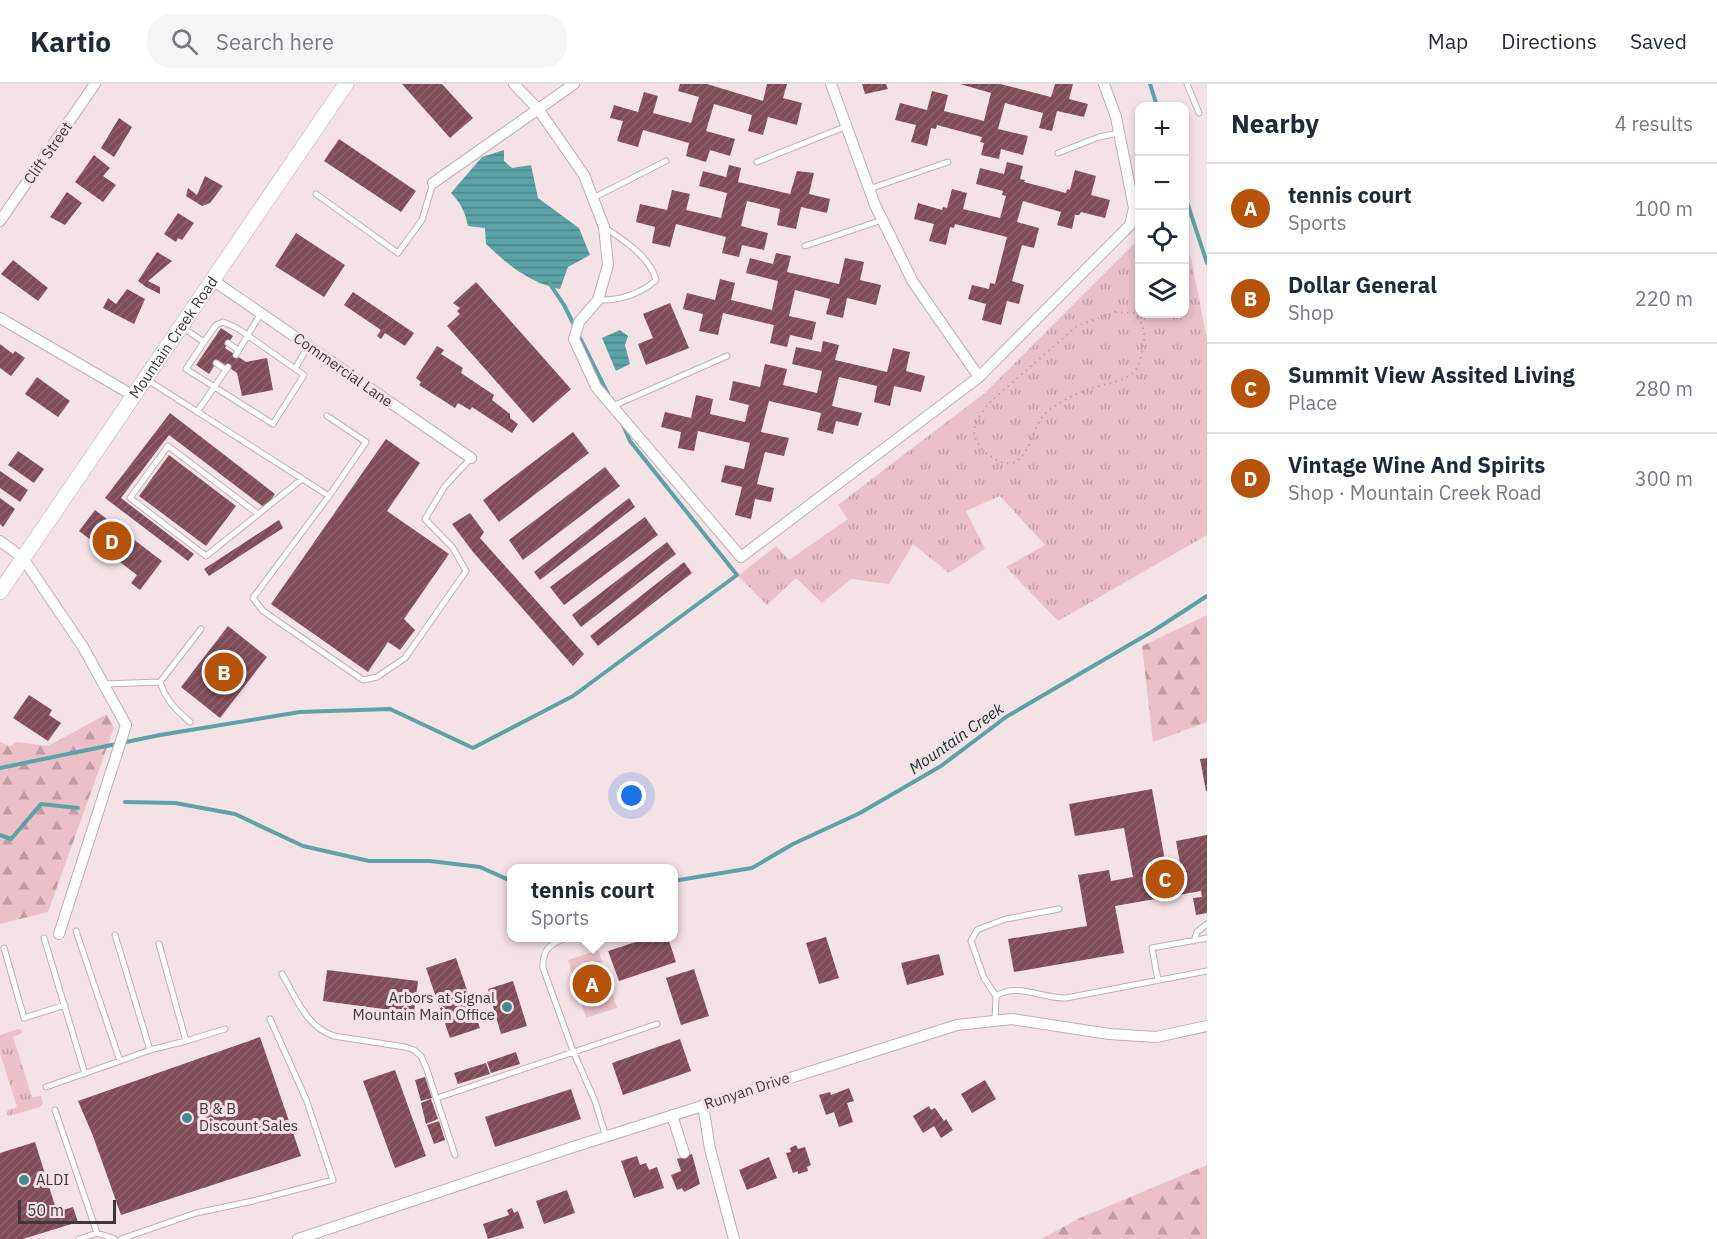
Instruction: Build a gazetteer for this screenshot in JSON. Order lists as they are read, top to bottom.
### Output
{
  "streets": {
    "main road": ["Mountain Creek Road"],
    "street": ["Clift Street", "Commercial Lane", "Runyan Drive"]
  },
  "crossings": [
    ["Mountain Creek Road", "Commercial Lane"]
  ],
  "water": ["Mountain Creek"],
  "places": ["Arbors at Signal Mountain Main Office", "B & B Discount Sales", "ALDI"],
  "scale_bar": "50 m",
  "page": {
    "header": "Kartio",
    "search": "Search here",
    "nav": ["Map", "Directions", "Saved"],
    "heading": ["Nearby", "4 results"],
    "map_buttons": ["+", "−"],
    "list": [
      {
        "mark": "A",
        "name": "tennis court",
        "note": "Sports",
        "value": "100 m"
      },
      {
        "mark": "B",
        "name": "Dollar General",
        "note": "Shop",
        "value": "220 m"
      },
      {
        "mark": "C",
        "name": "Summit View Assited Living",
        "note": "Place",
        "value": "280 m"
      },
      {
        "mark": "D",
        "name": "Vintage Wine And Spirits",
        "note": "Shop · Mountain Creek Road",
        "value": "300 m"
      }
    ],
    "pins": [
      "D",
      "B",
      "C",
      "A"
    ],
    "popup": ["tennis court", "Sports"],
    "scale": "50 m"
  }
}
